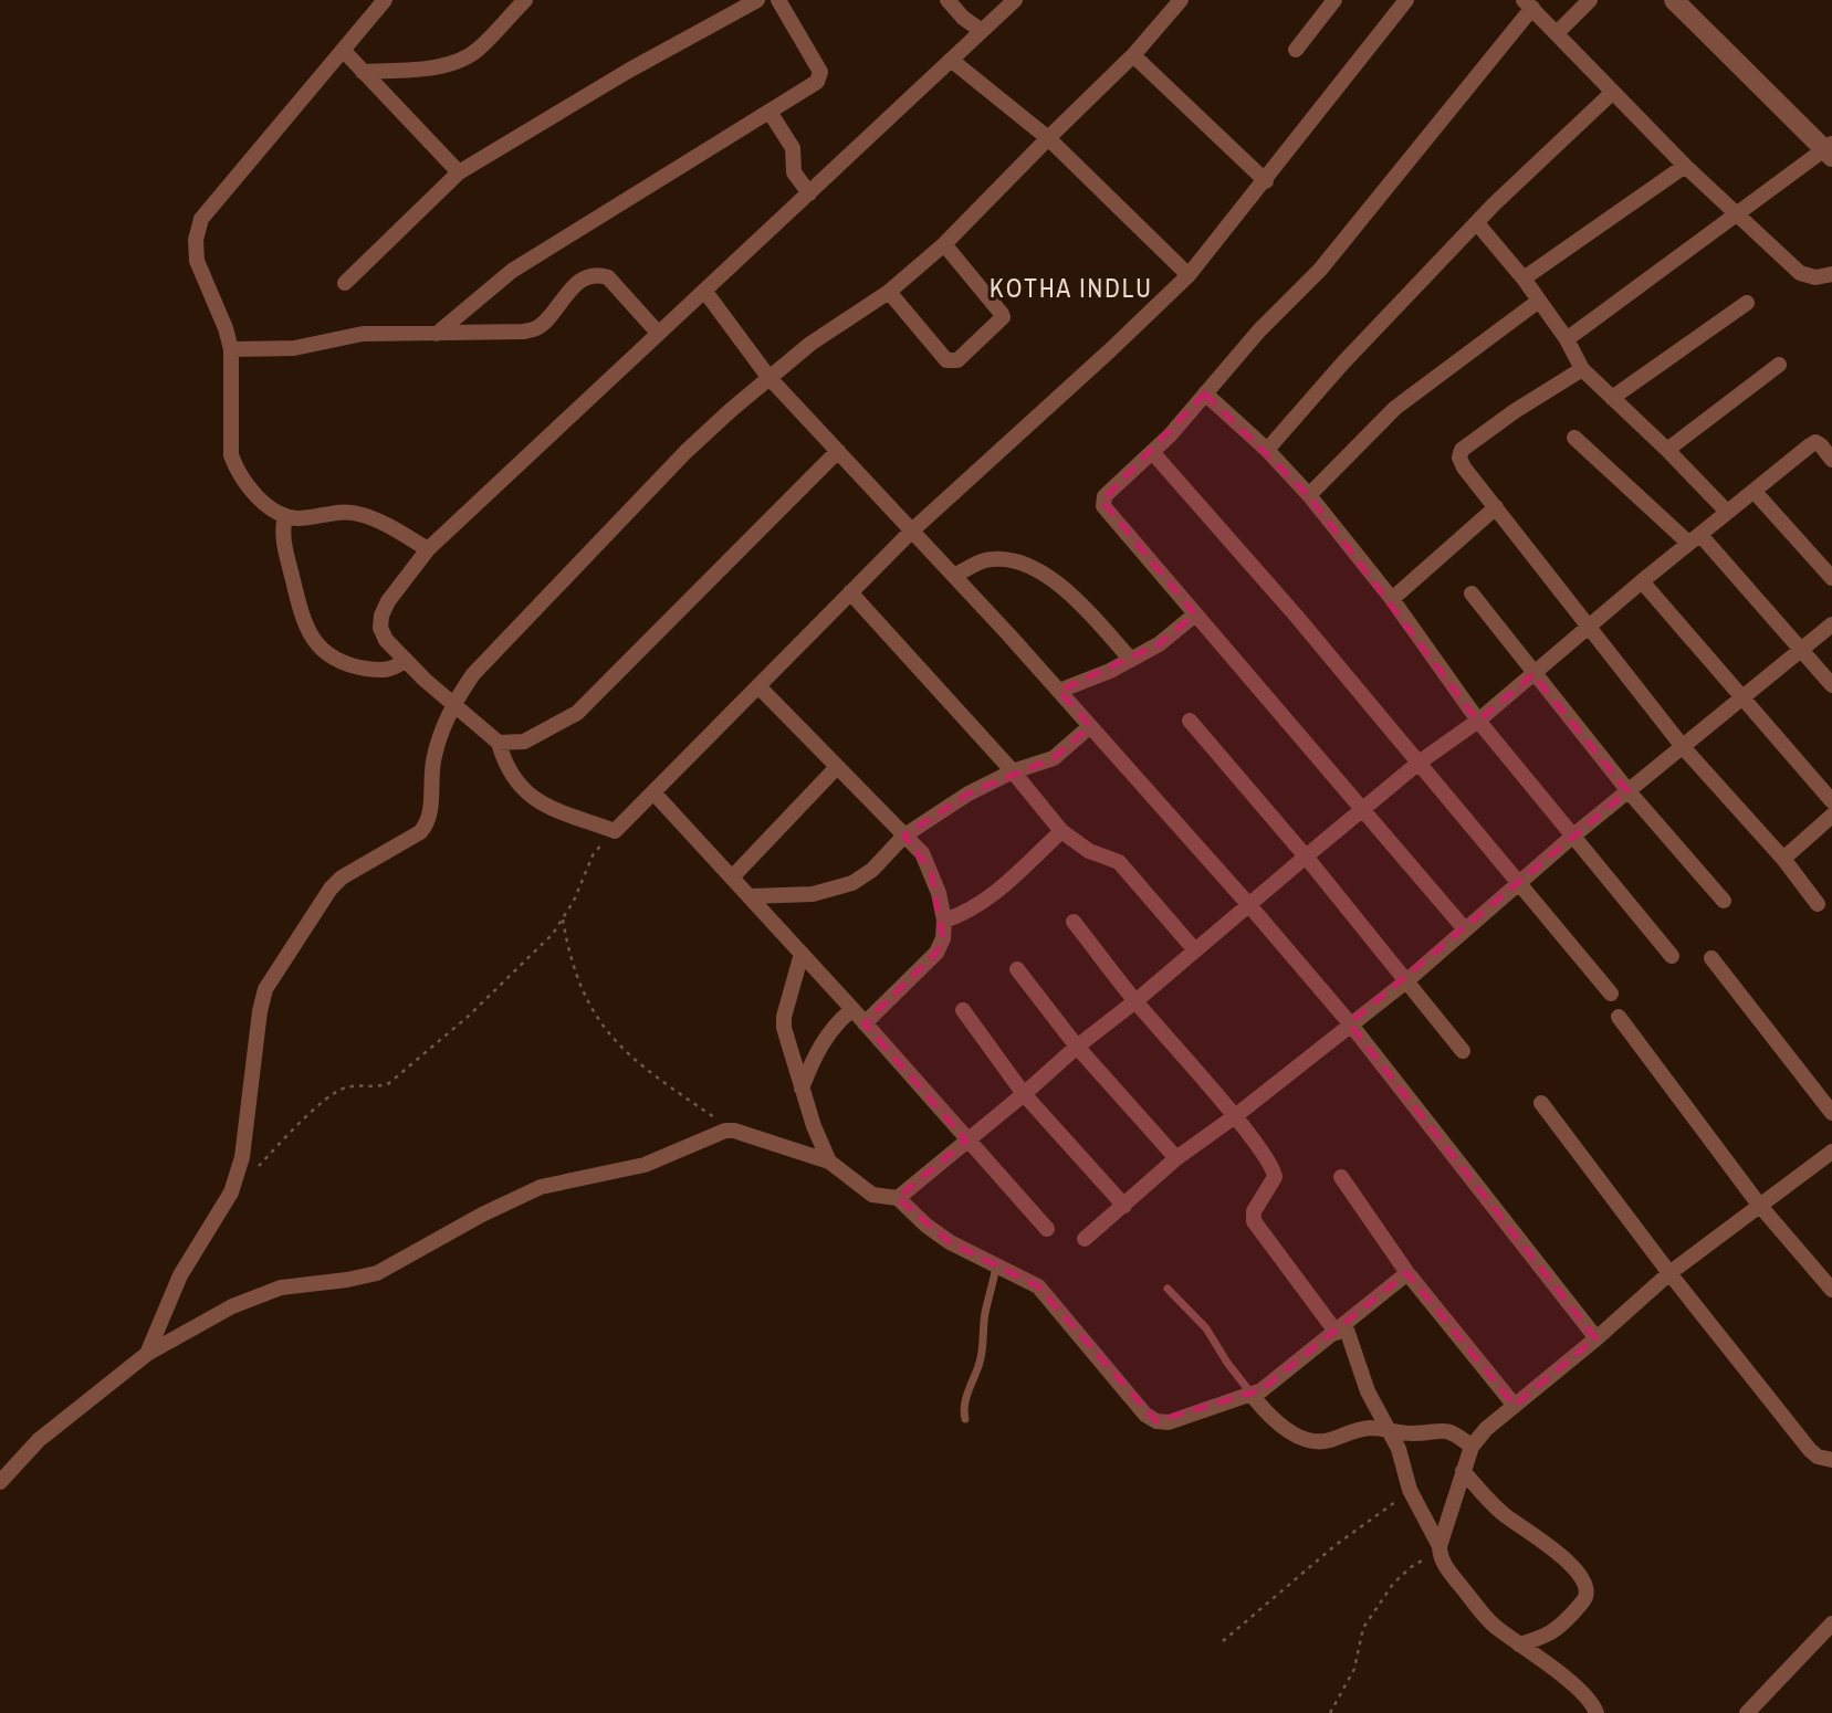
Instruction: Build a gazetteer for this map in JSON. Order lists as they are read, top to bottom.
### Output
{
  "districts": ["KOTHA INDLU"]
}
